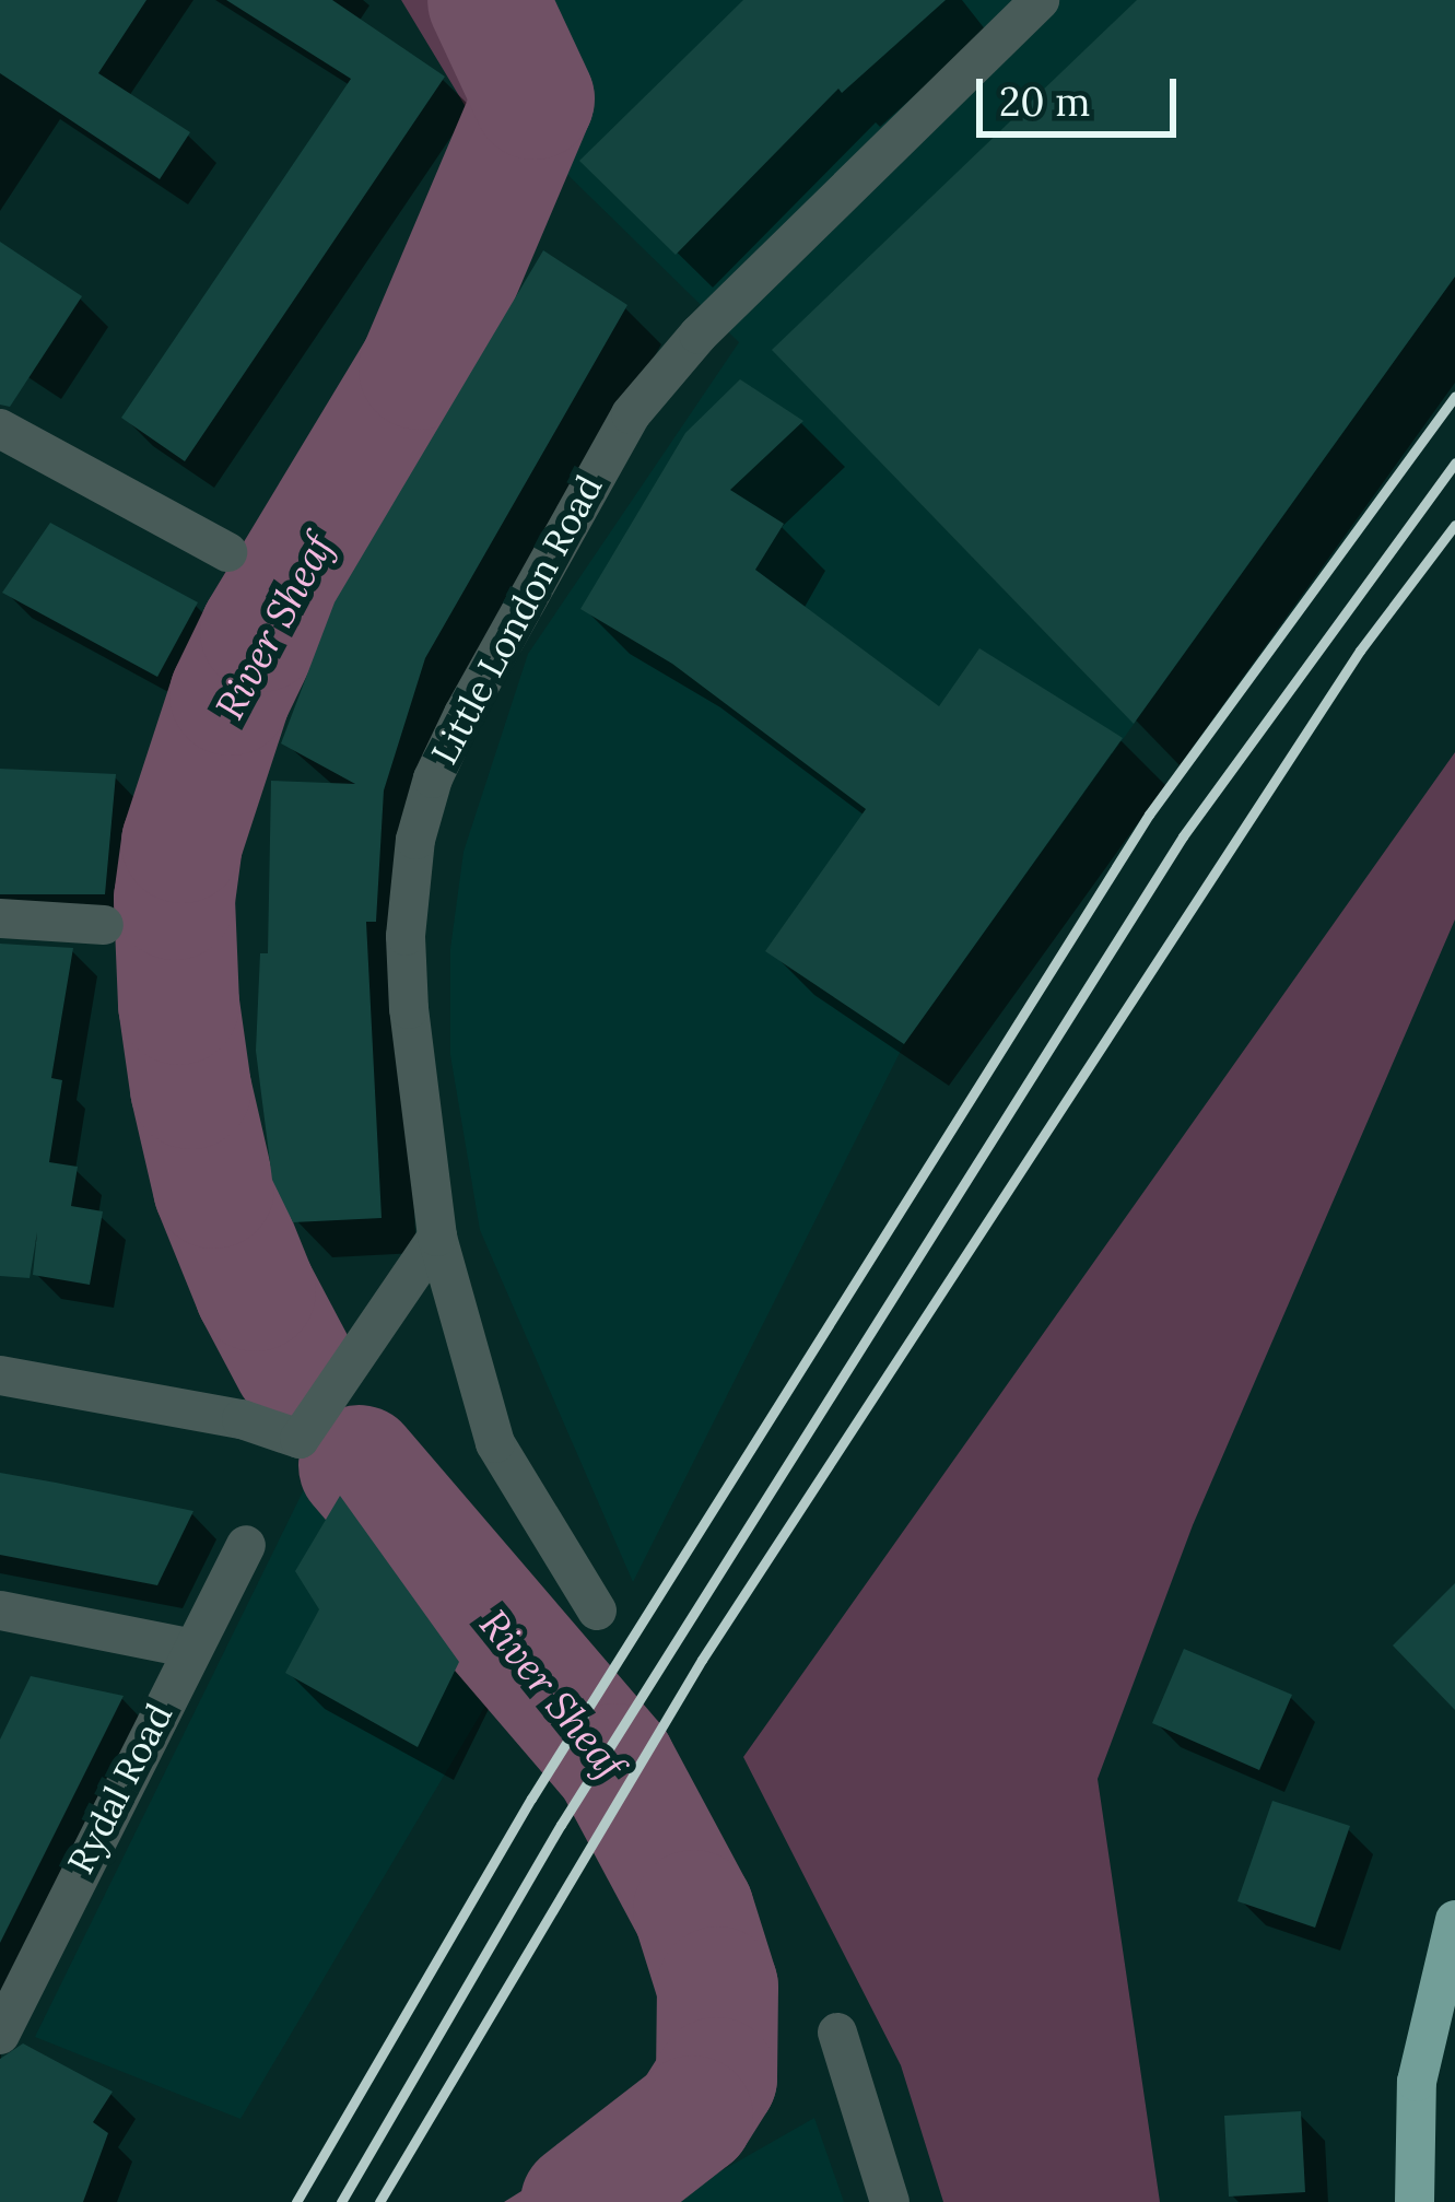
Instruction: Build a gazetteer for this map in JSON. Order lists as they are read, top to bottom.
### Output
{
  "streets": {
    "street": ["Little London Road", "Rydal Road"]
  },
  "water": ["River Sheaf"],
  "scale_bar": "20 m"
}
